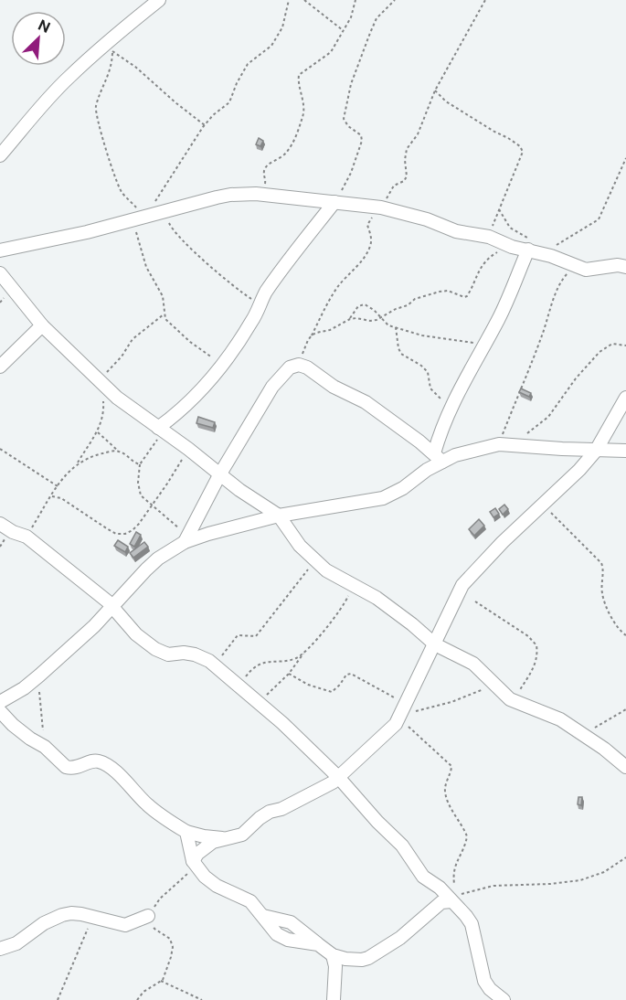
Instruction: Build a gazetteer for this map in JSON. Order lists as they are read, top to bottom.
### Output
{
  "north": "top right"
}
